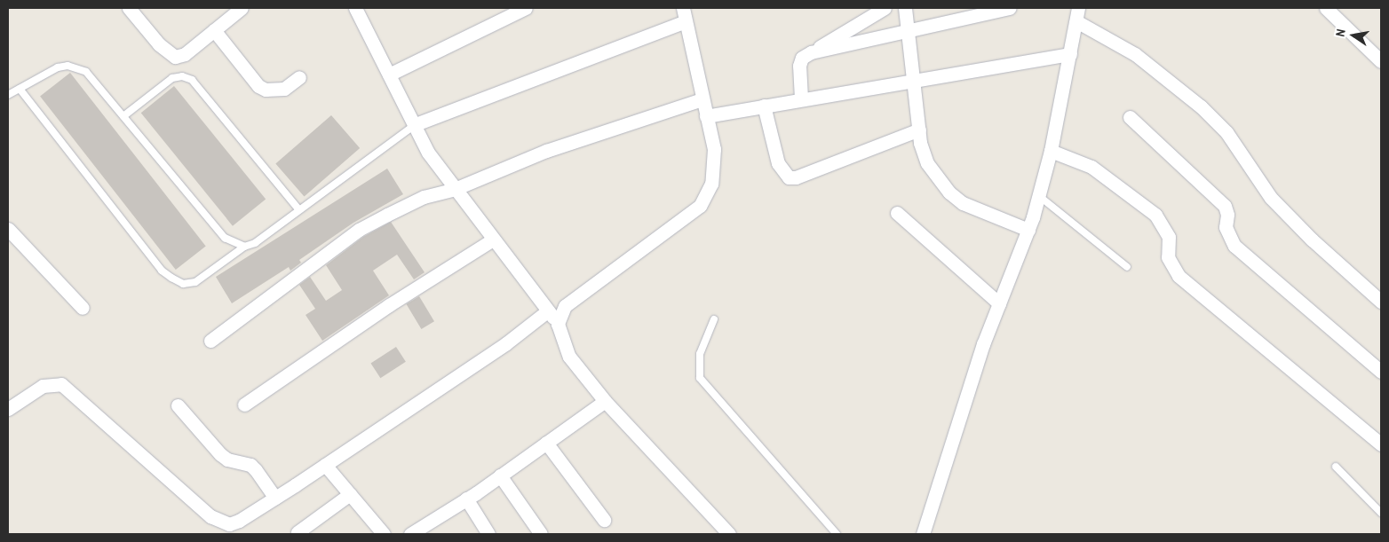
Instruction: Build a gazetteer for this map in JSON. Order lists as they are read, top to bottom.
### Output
{
  "north": "left"
}
